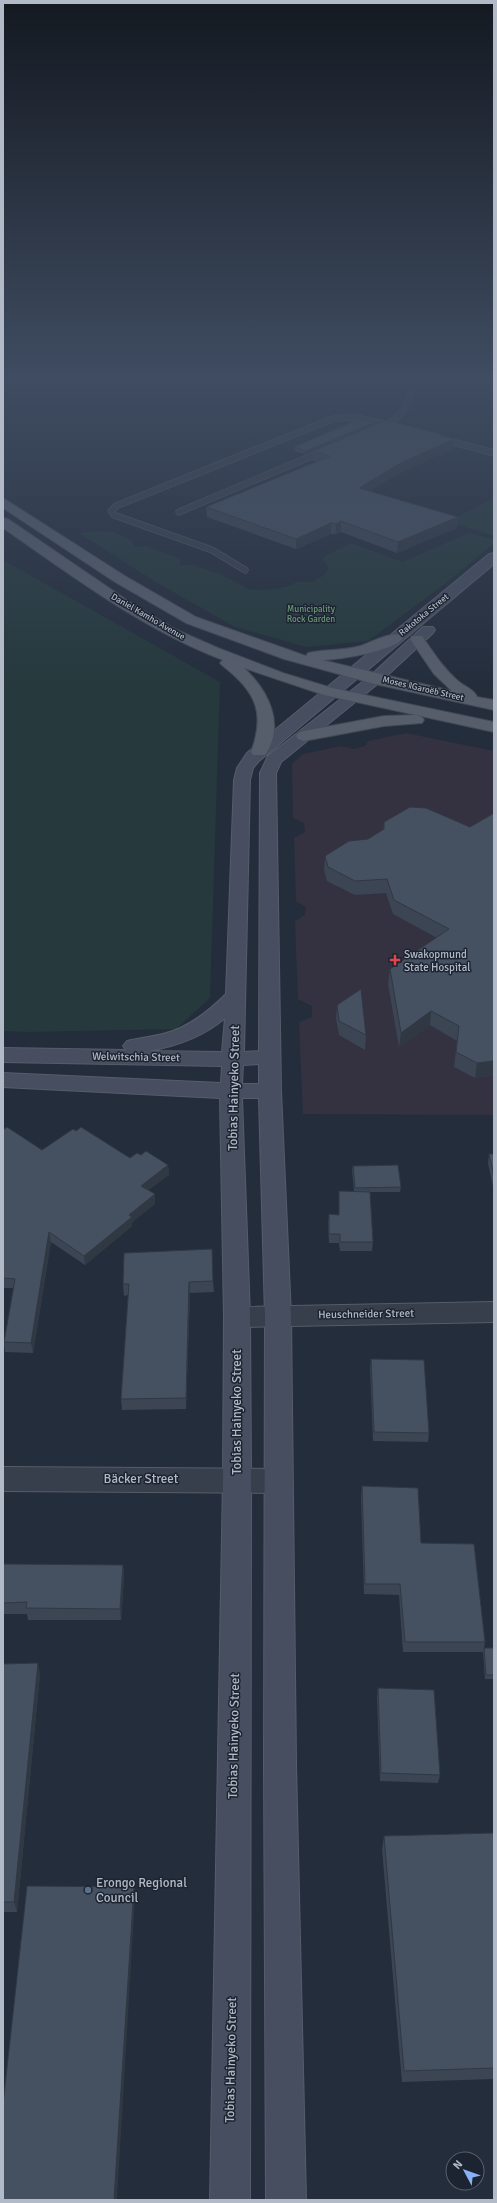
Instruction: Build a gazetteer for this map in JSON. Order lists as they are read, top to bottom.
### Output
{
  "streets": {
    "main road": ["Daniel Kamho Avenue", "Moses ǁGaroëb Street"],
    "street": [
      "Rakotoka Street",
      "Welwitschia Street",
      "Tobias Hainyeko Street",
      "Heuschneider Street",
      "Bäcker Street"
    ]
  },
  "crossings": [
    ["Rakotoka Street", "Daniel Kamho Avenue"],
    ["Rakotoka Street", "Moses ǁGaroëb Street"],
    ["Rakotoka Street", "Tobias Hainyeko Street"],
    ["Daniel Kamho Avenue", "Moses ǁGaroëb Street"],
    ["Daniel Kamho Avenue", "Tobias Hainyeko Street"],
    ["Moses ǁGaroëb Street", "Tobias Hainyeko Street"],
    ["Welwitschia Street", "Tobias Hainyeko Street"],
    ["Tobias Hainyeko Street", "Heuschneider Street"],
    ["Tobias Hainyeko Street", "Bäcker Street"]
  ],
  "parks": ["Municipality Rock Garden"],
  "places": {
    "health": ["Swakopmund State Hospital"],
    "other": ["Erongo Regional Council"]
  },
  "north": "top left"
}
